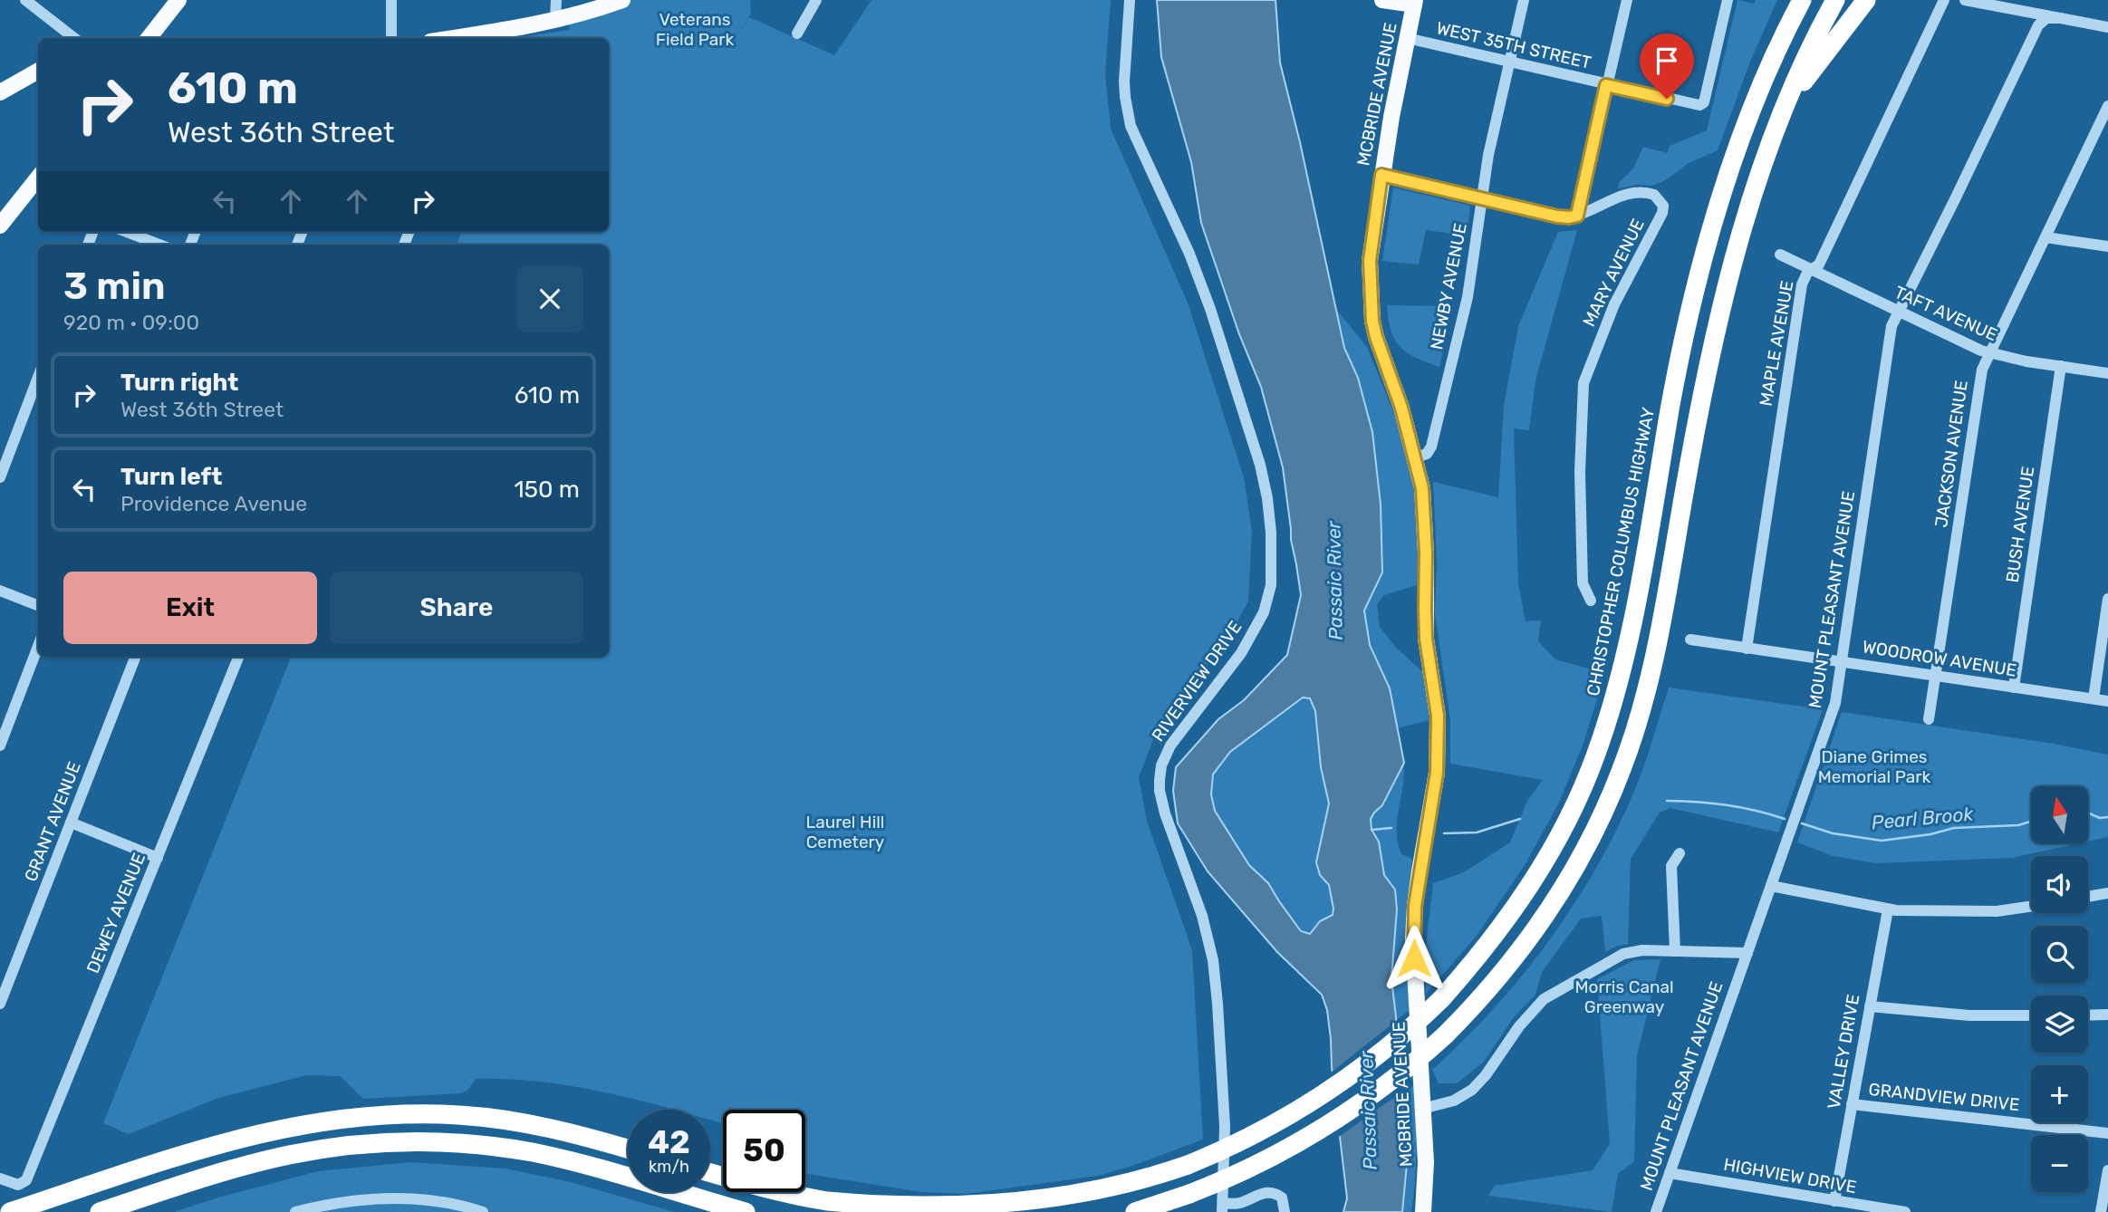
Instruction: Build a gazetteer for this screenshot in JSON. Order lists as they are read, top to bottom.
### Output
{
  "streets": {
    "highway": ["CHRISTOPHER COLUMBUS HIGHWAY"],
    "main road": ["MCBRIDE AVENUE"],
    "street": [
      "WEST 35TH STREET",
      "MARY AVENUE",
      "NEWBY AVENUE",
      "TAFT AVENUE",
      "MAPLE AVENUE",
      "JACKSON AVENUE",
      "BUSH AVENUE",
      "MOUNT PLEASANT AVENUE",
      "WOODROW AVENUE",
      "RIVERVIEW DRIVE",
      "GRANT AVENUE",
      "DEWEY AVENUE",
      "VALLEY DRIVE",
      "GRANDVIEW DRIVE",
      "HIGHVIEW DRIVE"
    ]
  },
  "crossings": [
    ["WEST 35TH STREET", "MCBRIDE AVENUE"],
    ["WEST 35TH STREET", "NEWBY AVENUE"],
    ["MCBRIDE AVENUE", "NEWBY AVENUE"],
    ["TAFT AVENUE", "MAPLE AVENUE"],
    ["TAFT AVENUE", "JACKSON AVENUE"],
    ["TAFT AVENUE", "BUSH AVENUE"],
    ["TAFT AVENUE", "MOUNT PLEASANT AVENUE"],
    ["MAPLE AVENUE", "WOODROW AVENUE"],
    ["JACKSON AVENUE", "WOODROW AVENUE"],
    ["BUSH AVENUE", "WOODROW AVENUE"],
    ["MOUNT PLEASANT AVENUE", "WOODROW AVENUE"],
    ["MOUNT PLEASANT AVENUE", "HIGHVIEW DRIVE"],
    ["VALLEY DRIVE", "GRANDVIEW DRIVE"],
    ["VALLEY DRIVE", "HIGHVIEW DRIVE"]
  ],
  "water": ["Passaic River", "Pearl Brook"],
  "parks": [
    "Veterans Field Park",
    "Diane Grimes Memorial Park",
    "Laurel Hill Cemetery",
    "Morris Canal Greenway"
  ],
  "north": "top",
  "page": {
    "turn": ["610 m", "West 36th Street"],
    "heading": ["3 min", "920 m · 09:00"],
    "list": [
      {
        "name": "Turn right",
        "note": "West 36th Street",
        "value": "610 m"
      },
      {
        "name": "Turn left",
        "note": "Providence Avenue",
        "value": "150 m"
      }
    ],
    "buttons": ["Exit", "Share"],
    "map_buttons": ["+", "−"],
    "speed": "42 km/h",
    "limit": "50"
  }
}
